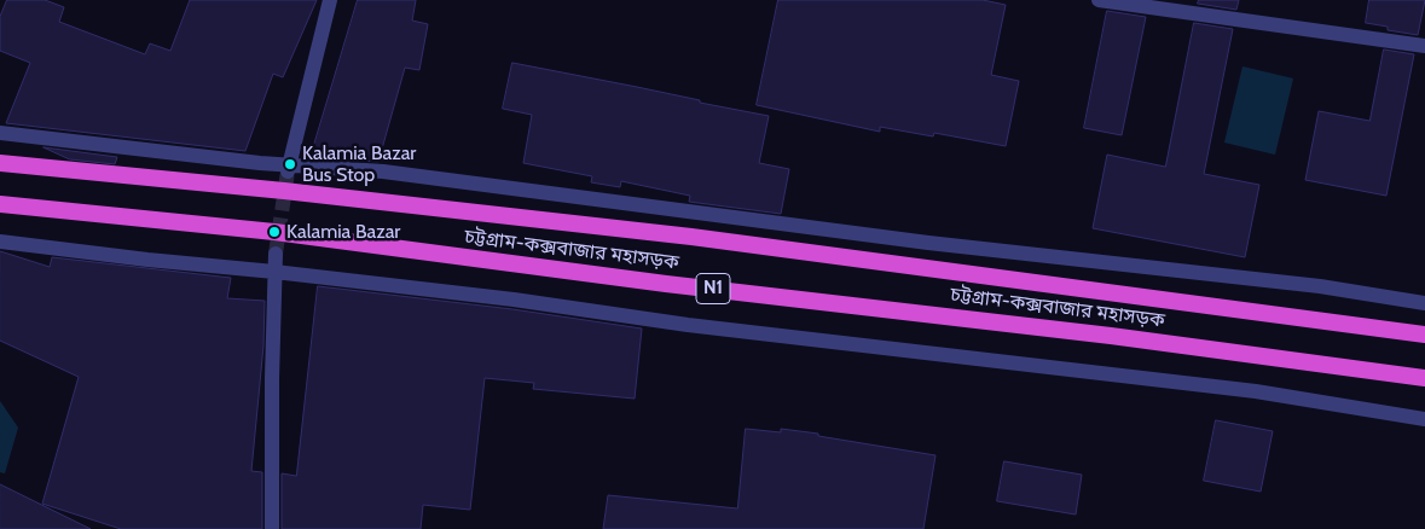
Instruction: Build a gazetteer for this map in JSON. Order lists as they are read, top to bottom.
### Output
{
  "streets": {
    "highway": ["চট্টগ্রাম-কক্সবাজার মহাসড়ক", "N1"]
  },
  "places": ["Kalamia Bazar Bus Stop", "Kalamia Bazar"]
}
